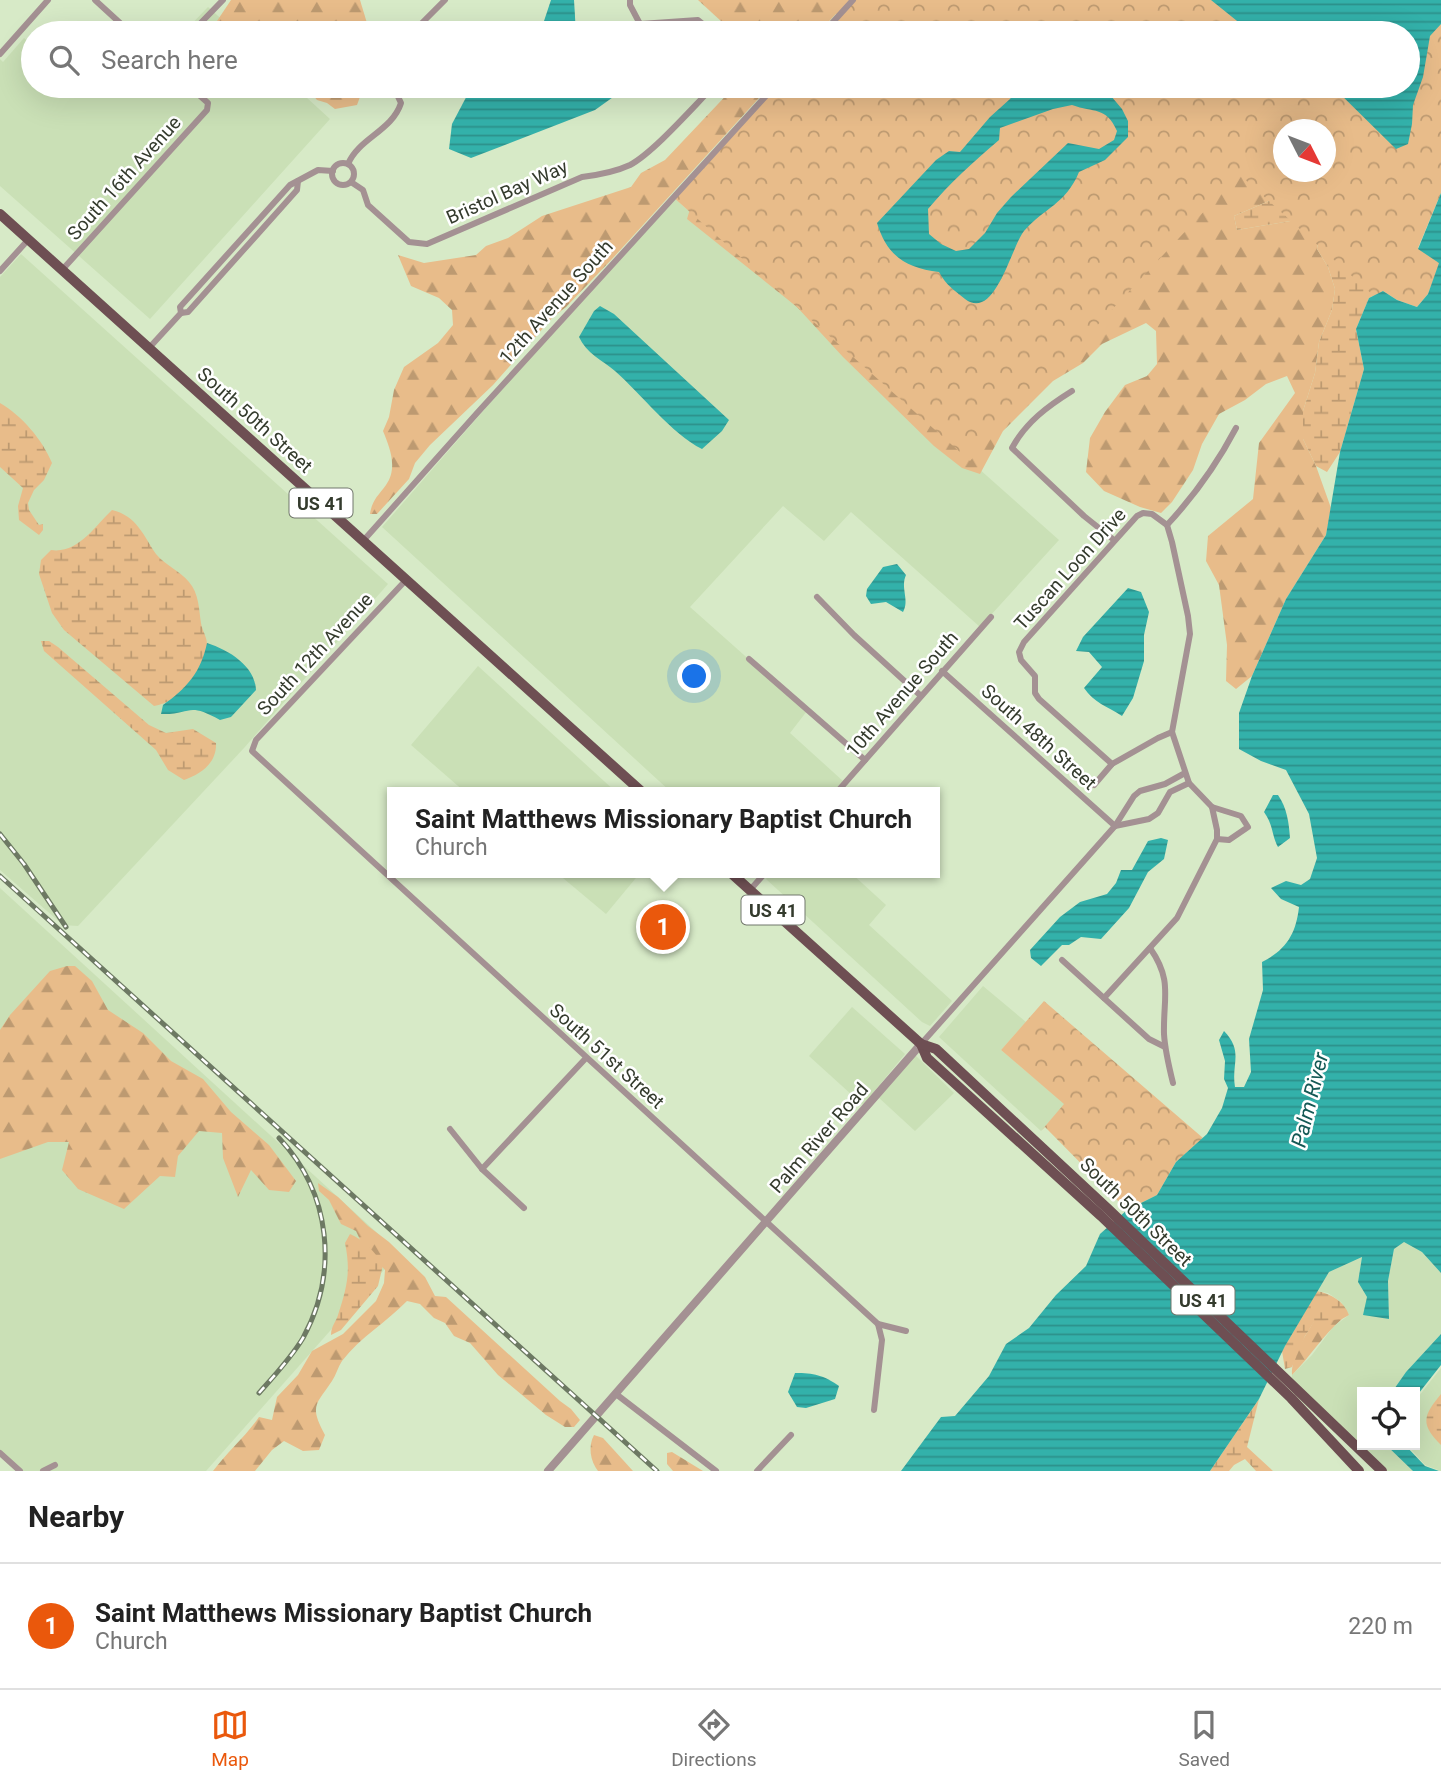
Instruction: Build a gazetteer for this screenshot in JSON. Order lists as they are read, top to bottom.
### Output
{
  "streets": {
    "main road": ["South 50th Street", "US 41"],
    "street": [
      "South 16th Avenue",
      "Bristol Bay Way",
      "12th Avenue South",
      "Tuscan Loon Drive",
      "South 12th Avenue",
      "10th Avenue South",
      "South 48th Street",
      "South 51st Street",
      "Palm River Road"
    ]
  },
  "crossings": [
    ["South 16th Avenue", "South 50th Street"],
    ["12th Avenue South", "South 50th Street"],
    ["South 50th Street", "South 12th Avenue"],
    ["South 50th Street", "Palm River Road"],
    ["South 12th Avenue", "South 51st Street"],
    ["10th Avenue South", "South 48th Street"],
    ["South 48th Street", "Palm River Road"],
    ["South 51st Street", "Palm River Road"]
  ],
  "water": ["Palm River"],
  "north": "bottom right",
  "page": {
    "search": "Search here",
    "popup": ["Saint Matthews Missionary Baptist Church", "Church"],
    "pins": "1",
    "heading": "Nearby",
    "list": [
      {
        "mark": "1",
        "name": "Saint Matthews Missionary Baptist Church",
        "note": "Church",
        "value": "220 m"
      }
    ],
    "nav": ["Map", "Directions", "Saved"]
  }
}
